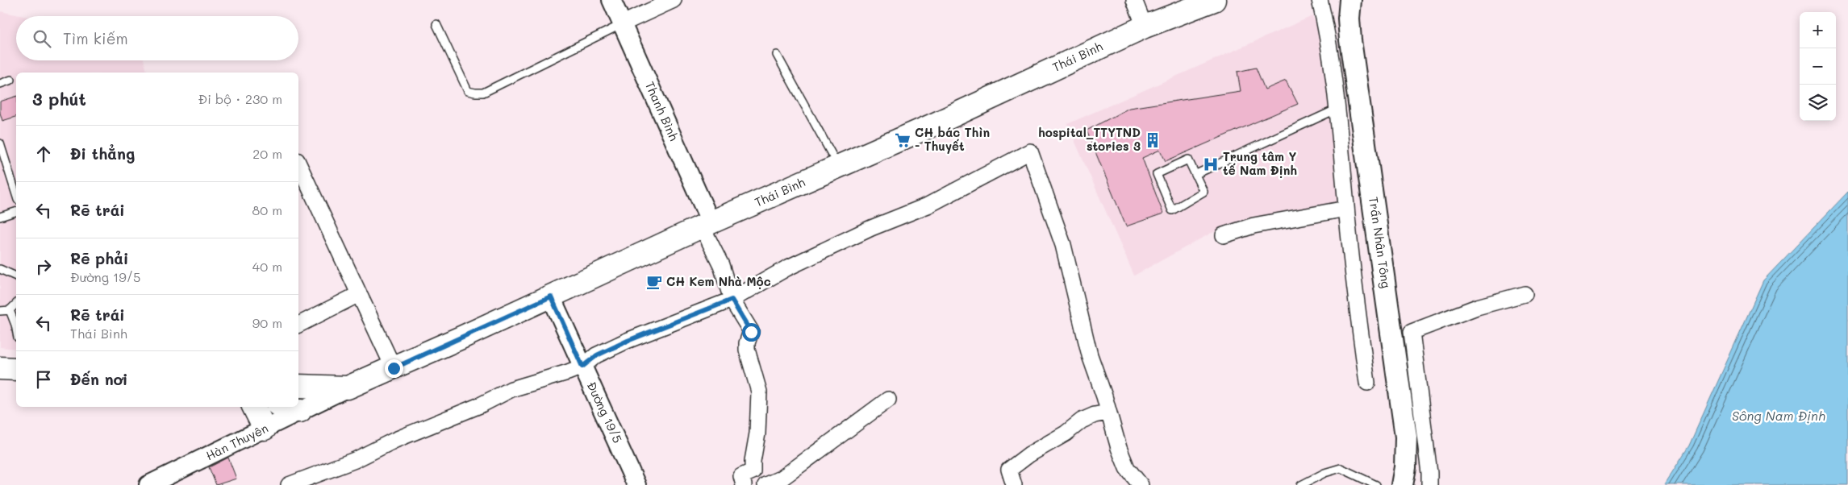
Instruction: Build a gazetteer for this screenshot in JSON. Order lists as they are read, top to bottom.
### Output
{
  "streets": {
    "main road": ["Thái Bình", "Trần Nhân Tông"],
    "street": ["Thanh Bình", "Đường 19/5", "Hàn Thuyên"]
  },
  "crossings": [
    ["Thái Bình", "Thanh Bình"],
    ["Thái Bình", "Đường 19/5"],
    ["Thái Bình", "Hàn Thuyên"]
  ],
  "water": ["Sông Nam Định"],
  "places": {
    "supermarket": ["CH bác Thìn - Thuyết"],
    "building": ["hospital_TTYTND stories 3"],
    "hospital": ["Trung tâm Y tế Nam Định"],
    "cafe": ["CH Kem Nhà Mộc"]
  },
  "page": {
    "map_buttons": ["+", "−"],
    "search": "Tìm kiếm",
    "heading": ["3 phút", "Đi bộ · 230 m"],
    "list": [
      ["Đi thẳng", "20 m"],
      ["Rẽ trái", "80 m"],
      ["Rẽ phải", "Đường 19/5", "40 m"],
      ["Rẽ trái", "Thái Bình", "90 m"],
      "Đến nơi"
    ]
  }
}
